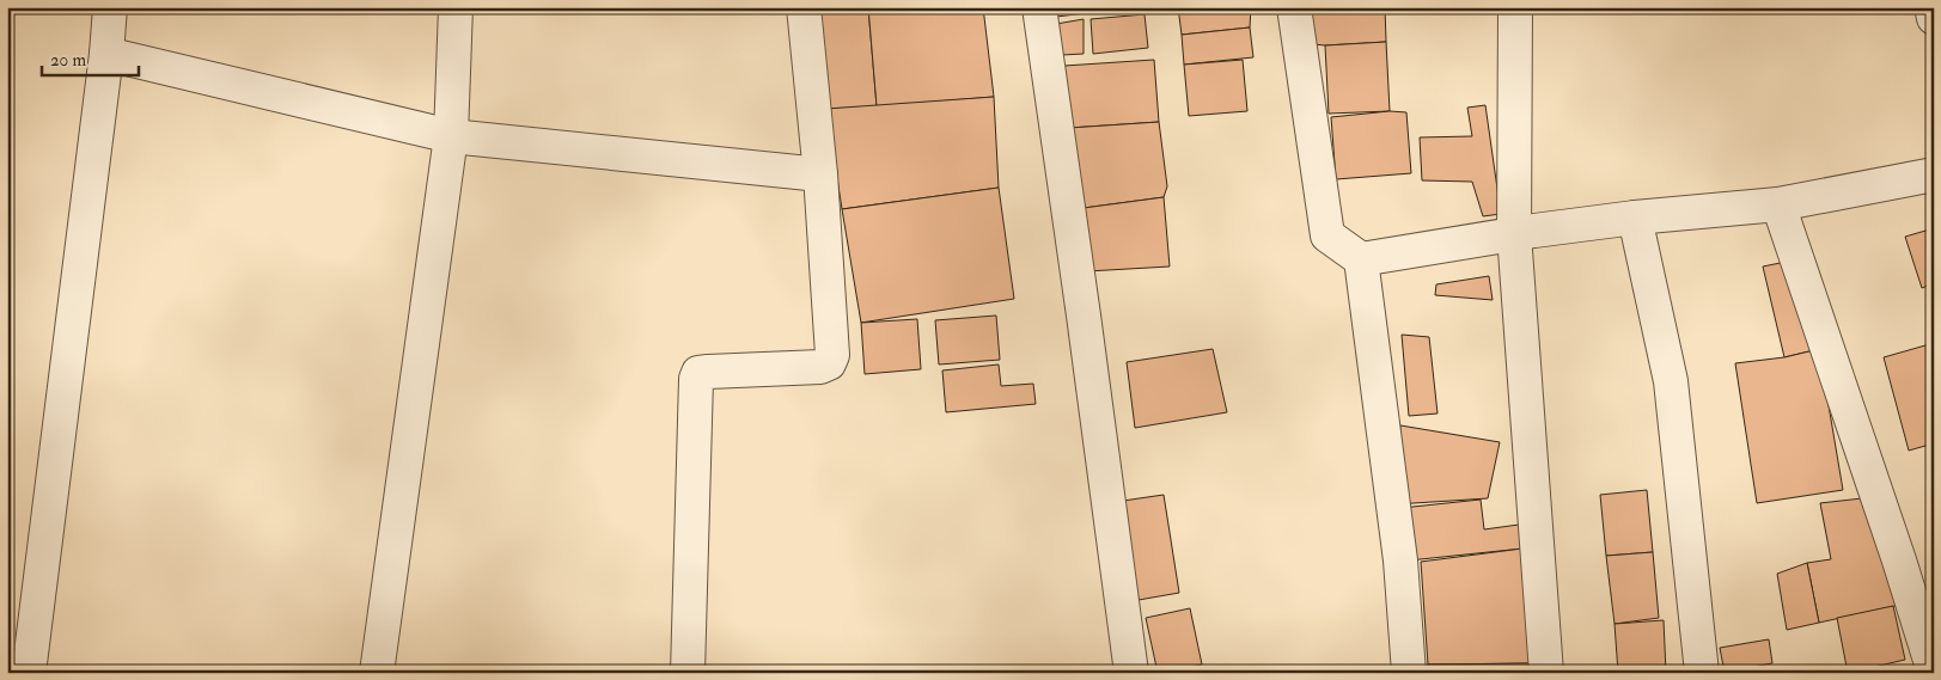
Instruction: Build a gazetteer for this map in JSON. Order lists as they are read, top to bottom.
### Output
{
  "scale_bar": "20 m"
}
